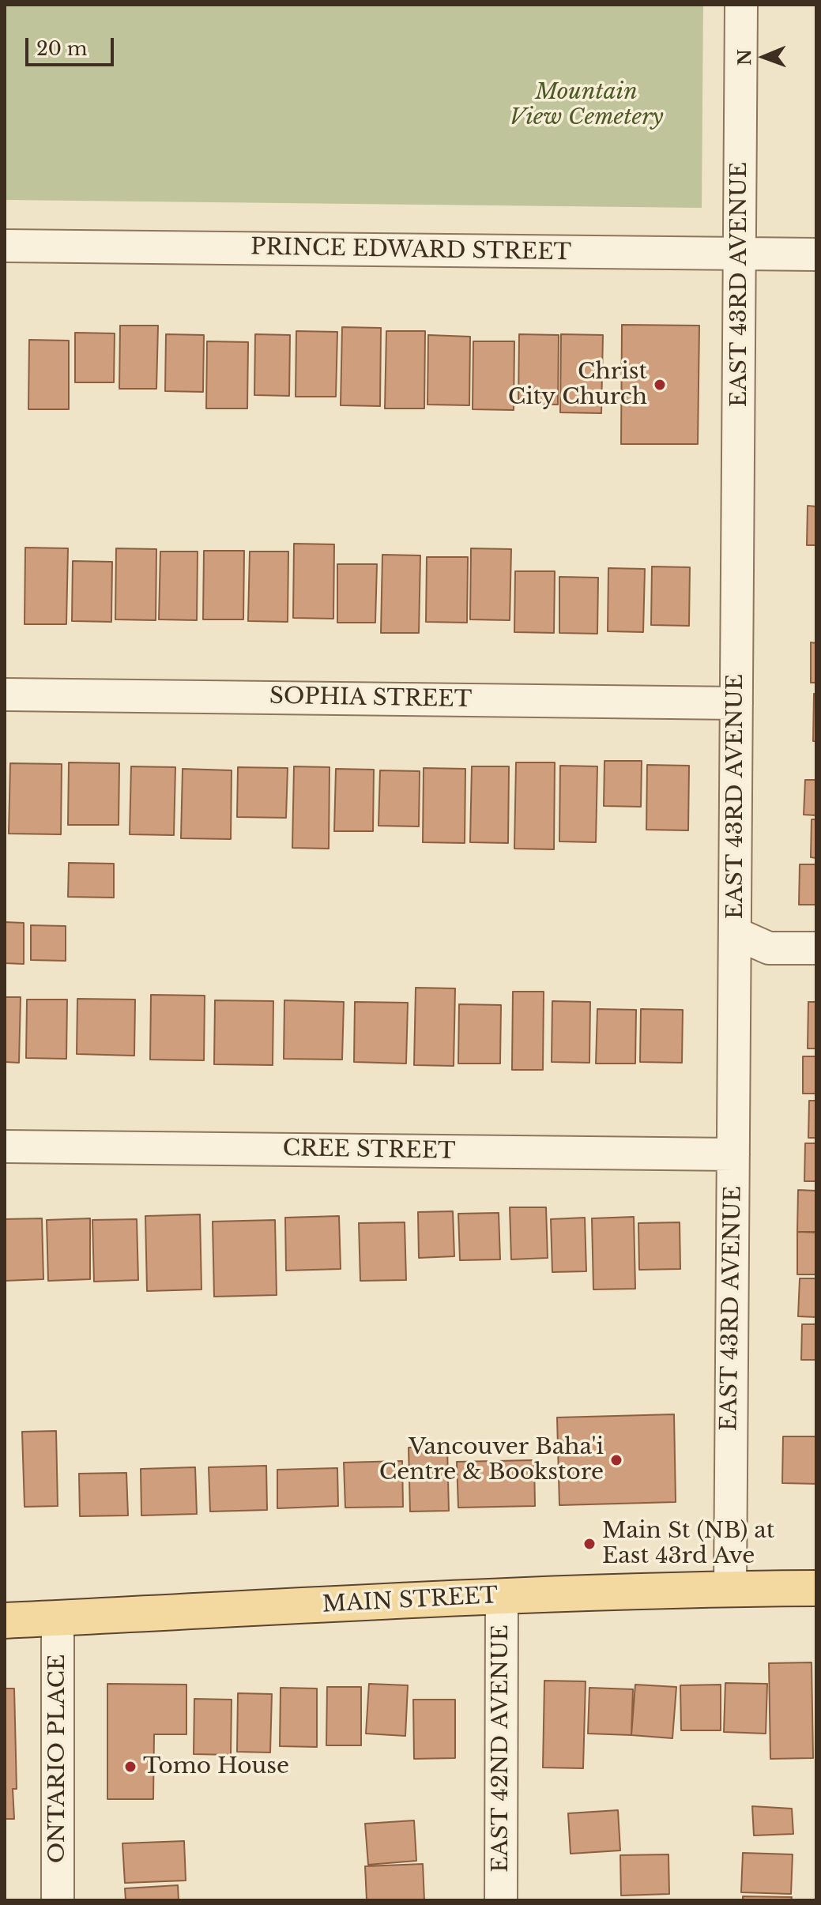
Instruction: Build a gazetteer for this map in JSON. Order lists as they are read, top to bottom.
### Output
{
  "streets": {
    "main road": ["MAIN STREET"],
    "street": [
      "PRINCE EDWARD STREET",
      "EAST 43RD AVENUE",
      "SOPHIA STREET",
      "CREE STREET",
      "EAST 42ND AVENUE",
      "ONTARIO PLACE"
    ]
  },
  "crossings": [
    ["PRINCE EDWARD STREET", "EAST 43RD AVENUE"],
    ["EAST 43RD AVENUE", "SOPHIA STREET"],
    ["EAST 43RD AVENUE", "CREE STREET"],
    ["EAST 43RD AVENUE", "MAIN STREET"],
    ["MAIN STREET", "EAST 42ND AVENUE"],
    ["MAIN STREET", "ONTARIO PLACE"]
  ],
  "parks": ["Mountain View Cemetery"],
  "places": [
    "Christ City Church",
    "Vancouver Baha'i Centre & Bookstore",
    "Main St (NB) at East 43rd Ave",
    "Tomo House"
  ],
  "scale_bar": "20 m",
  "north": "left"
}
